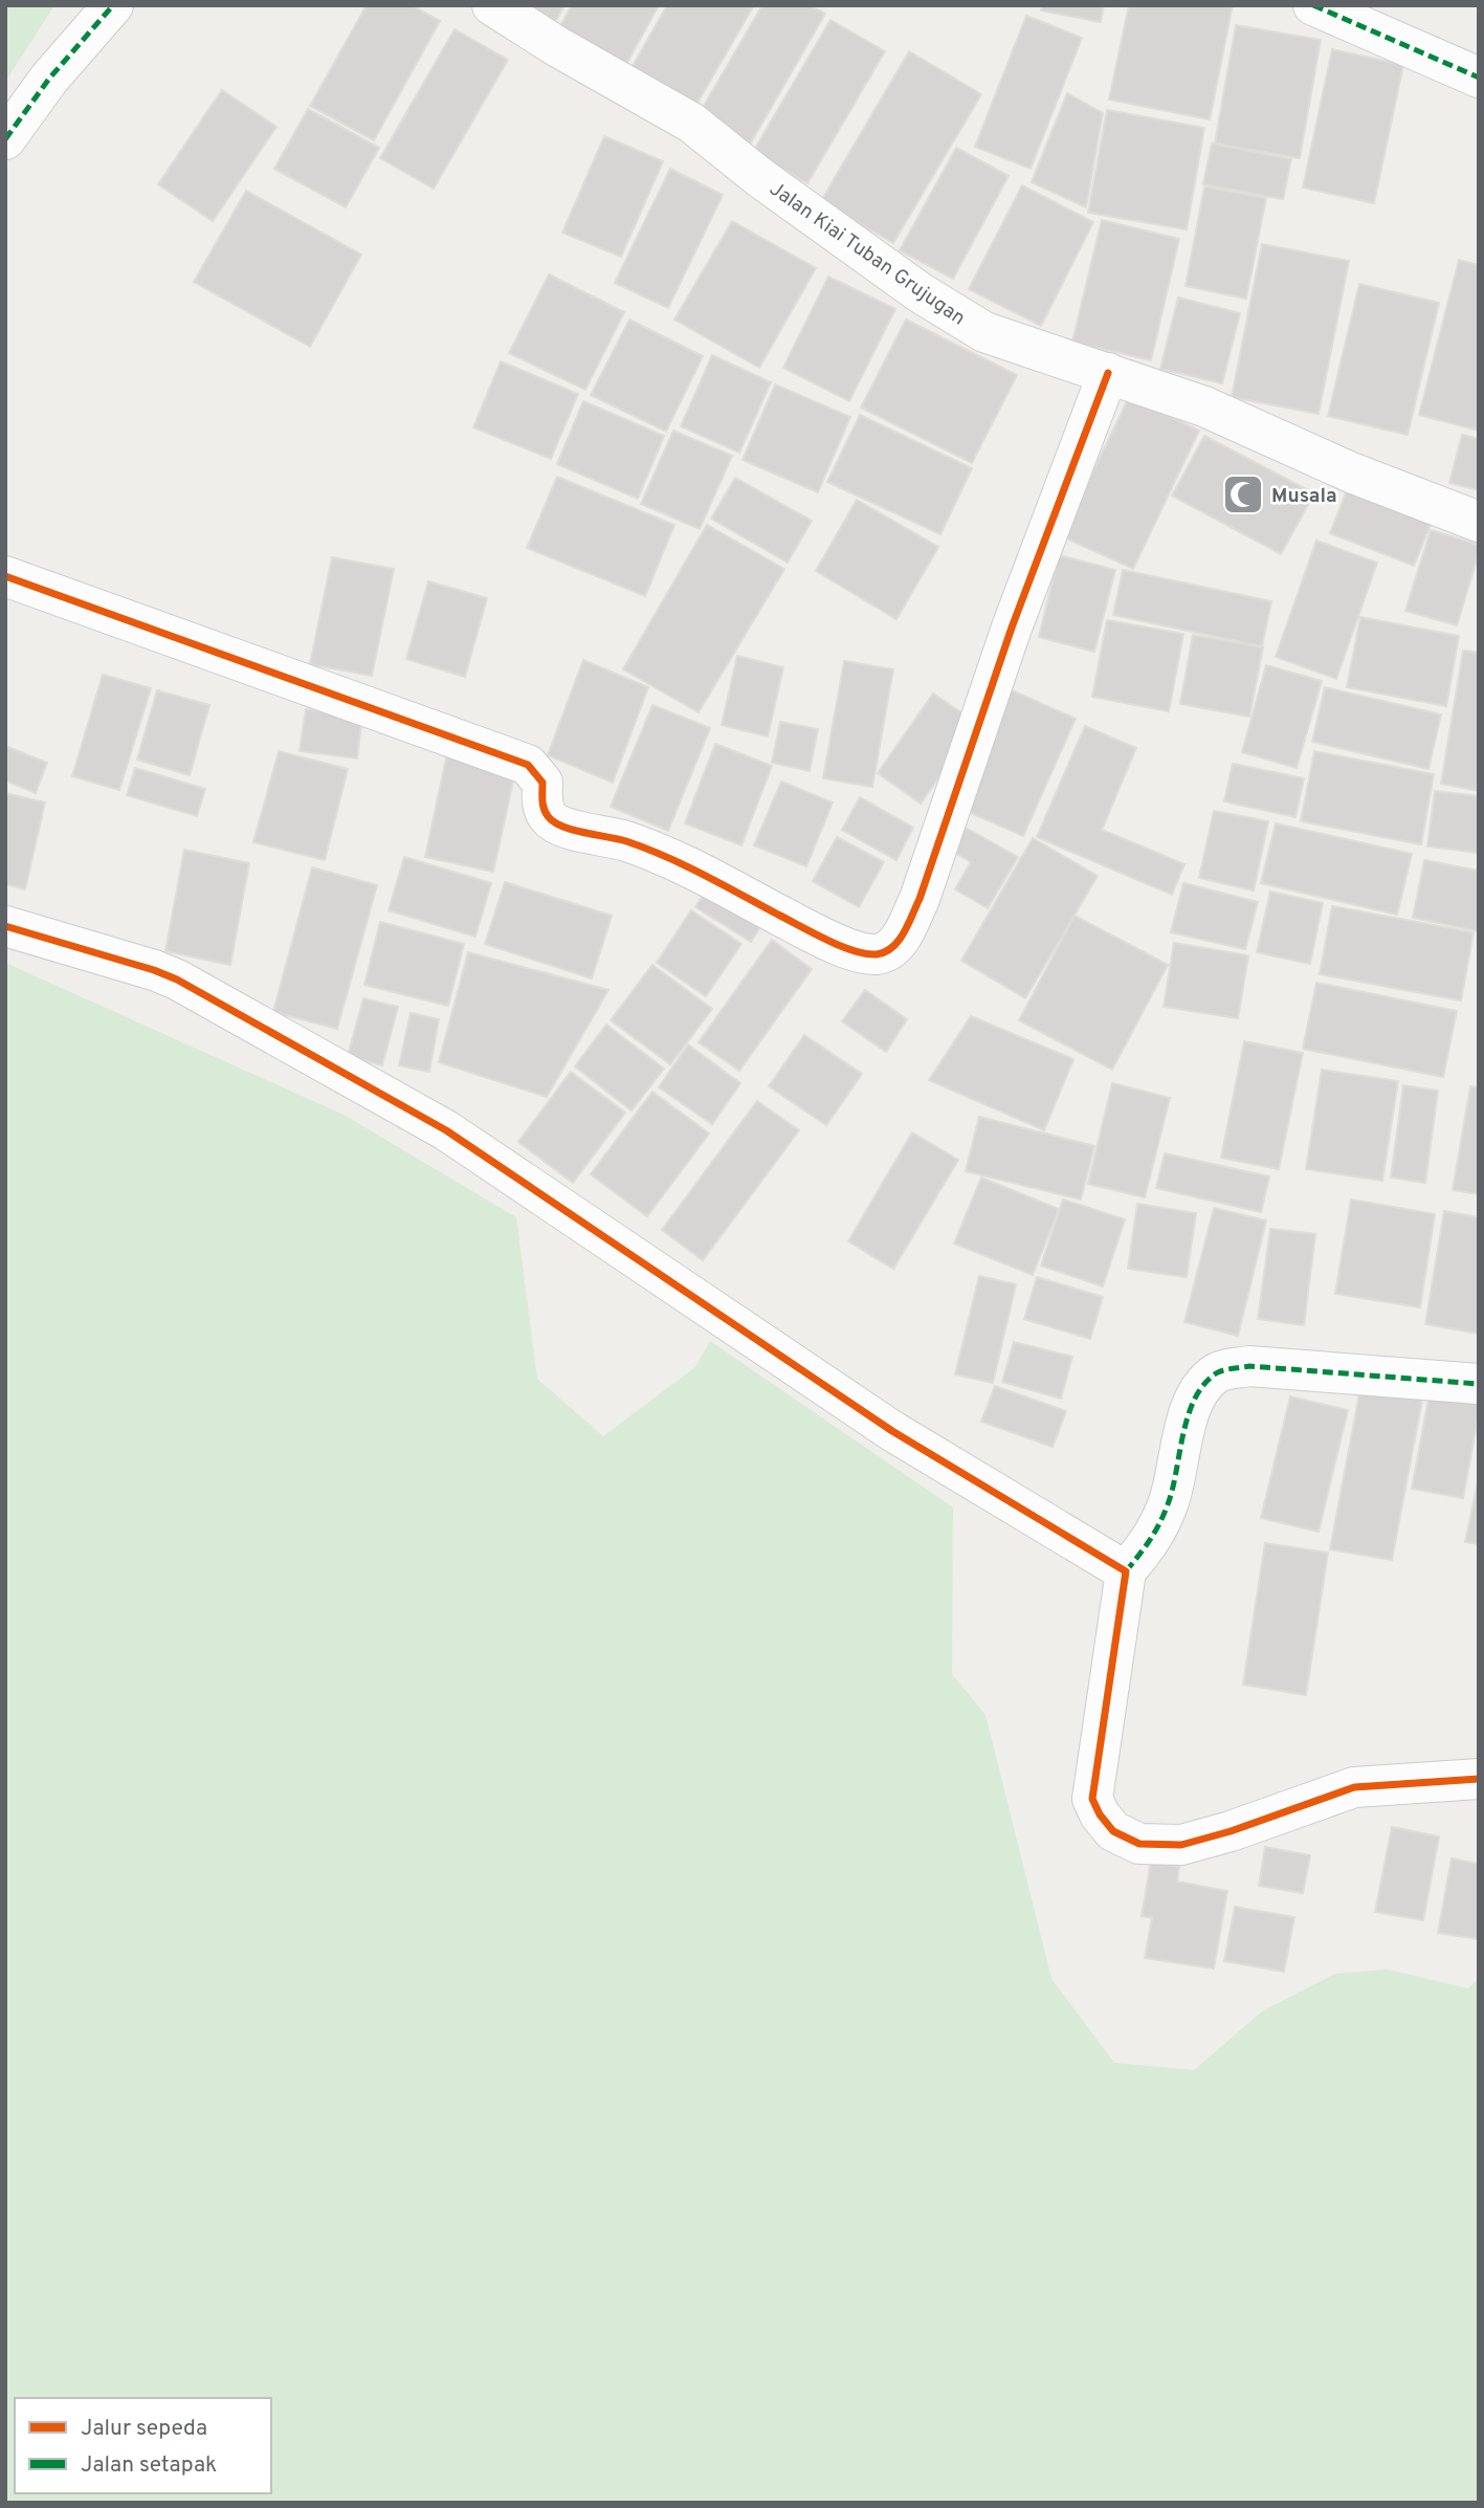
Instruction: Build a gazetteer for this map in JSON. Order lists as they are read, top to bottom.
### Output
{
  "streets": {
    "street": ["Jalan Kiai Tuban Grujugan"]
  },
  "places": {
    "mosque": ["Musala"]
  },
  "legend": ["Jalur sepeda", "Jalan setapak"]
}
